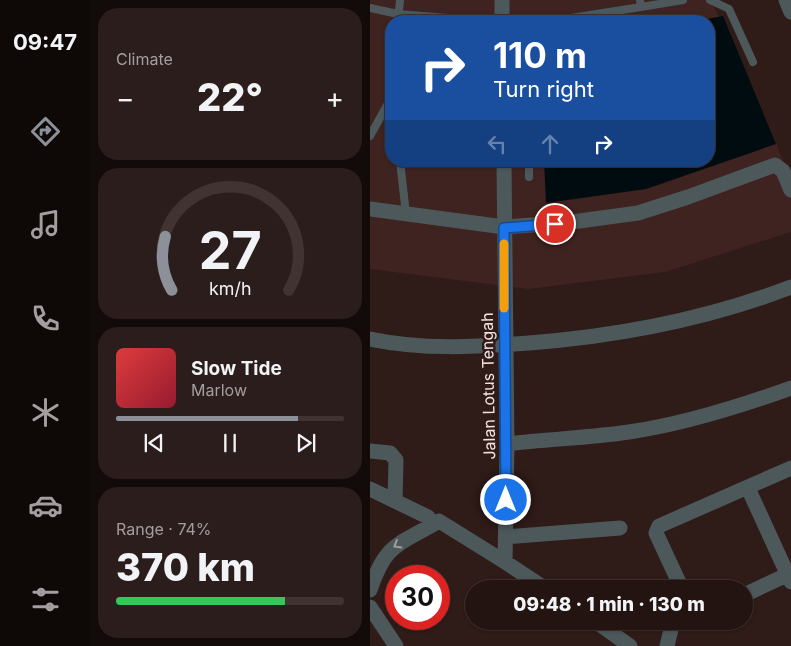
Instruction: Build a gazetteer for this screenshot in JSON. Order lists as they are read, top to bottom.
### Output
{
  "streets": {
    "street": ["Jalan Lotus Tengah"]
  },
  "page": {
    "tabs": "09:47",
    "tile": [
      "Climate",
      ["Range · 74%", "370 km"]
    ],
    "turn": ["110 m", "Turn right"],
    "heat": ["−", "22°", "+"],
    "song": ["Slow Tide", "Marlow"],
    "limit": "30",
    "trip": "09:48 · 1 min · 130 m",
    "gauge": ["27", "km/h"]
  }
}
